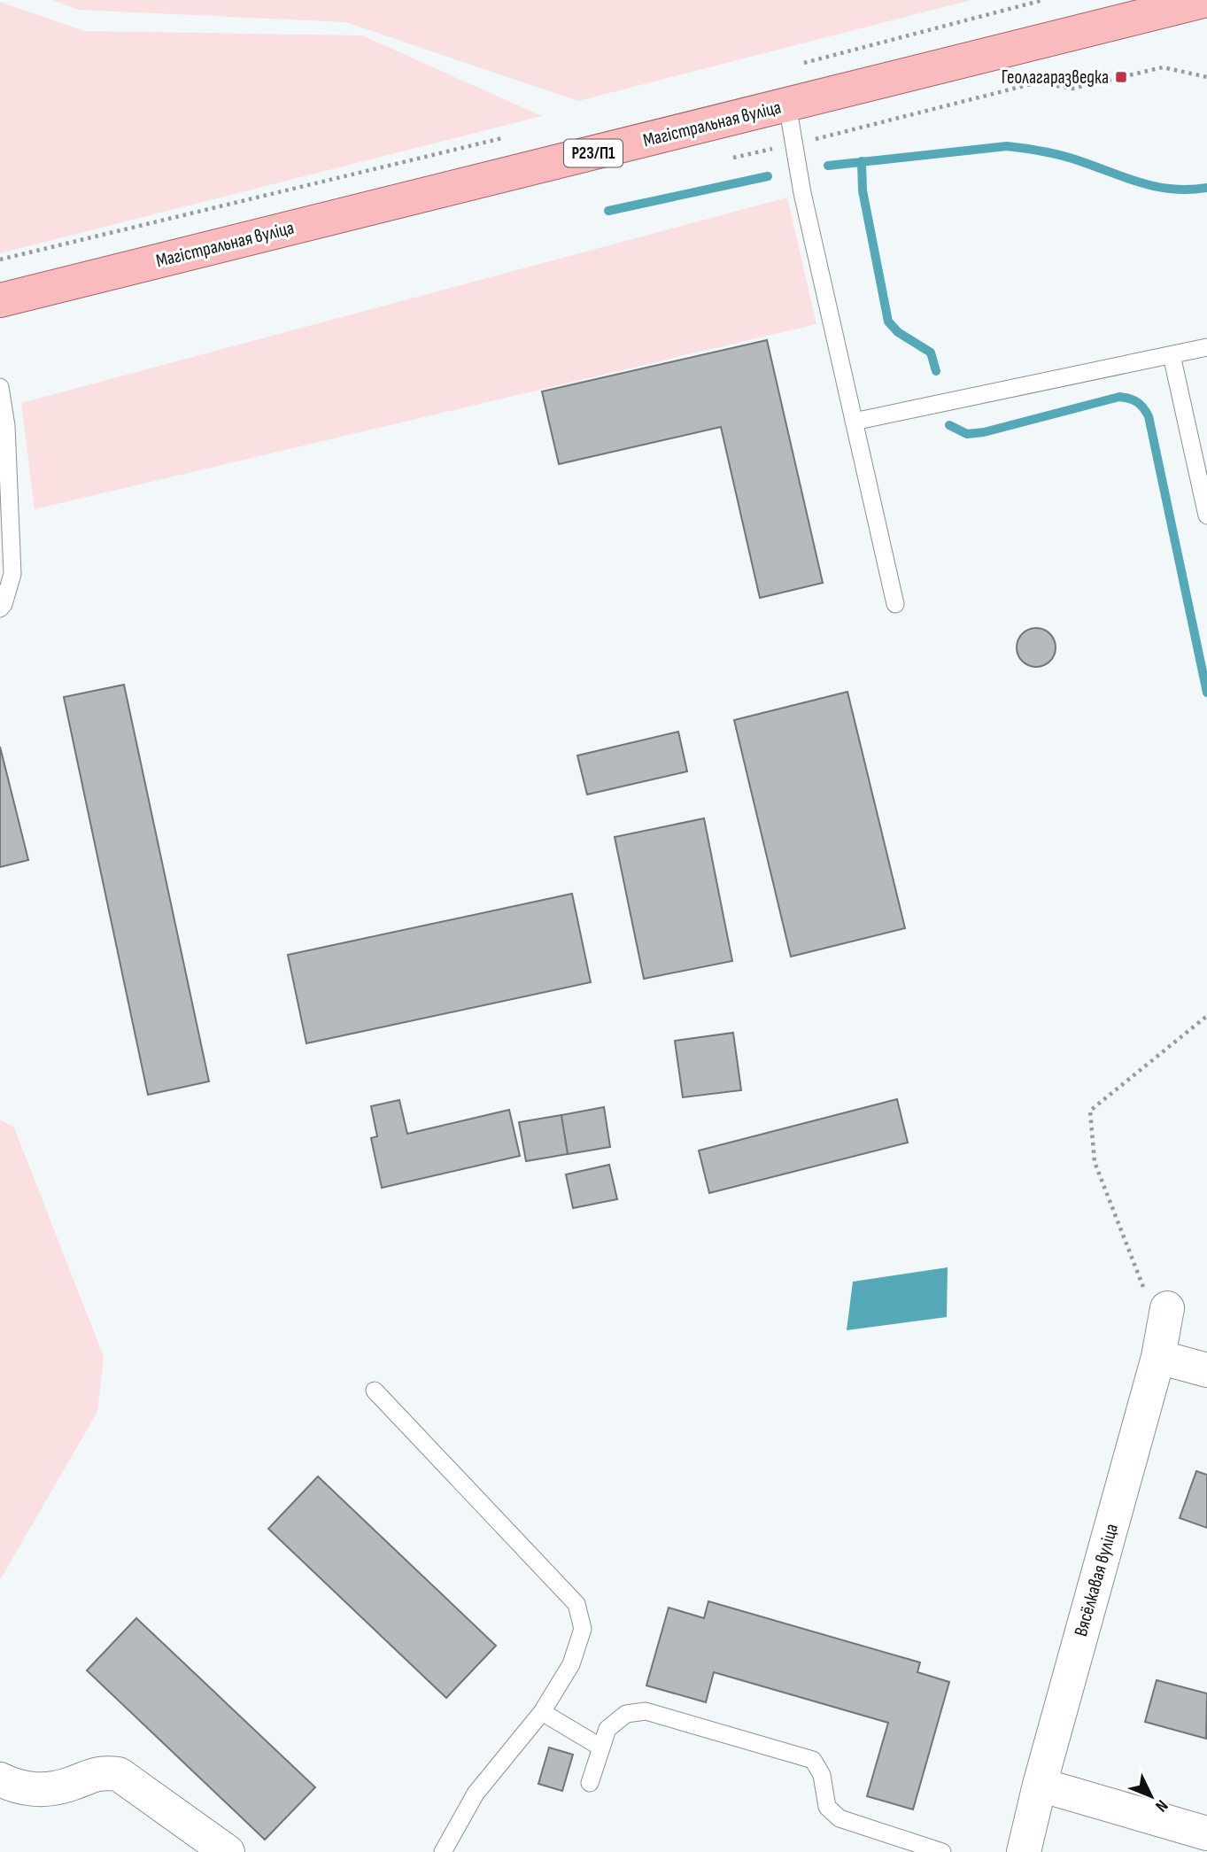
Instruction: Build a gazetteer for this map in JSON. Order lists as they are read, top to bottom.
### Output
{
  "streets": {
    "main road": ["Магістральная вуліца", "Р23/П1"],
    "street": ["Вясёлкавая вуліца"]
  },
  "places": {
    "transit": ["Геолагаразведка"]
  },
  "north": "bottom right"
}
